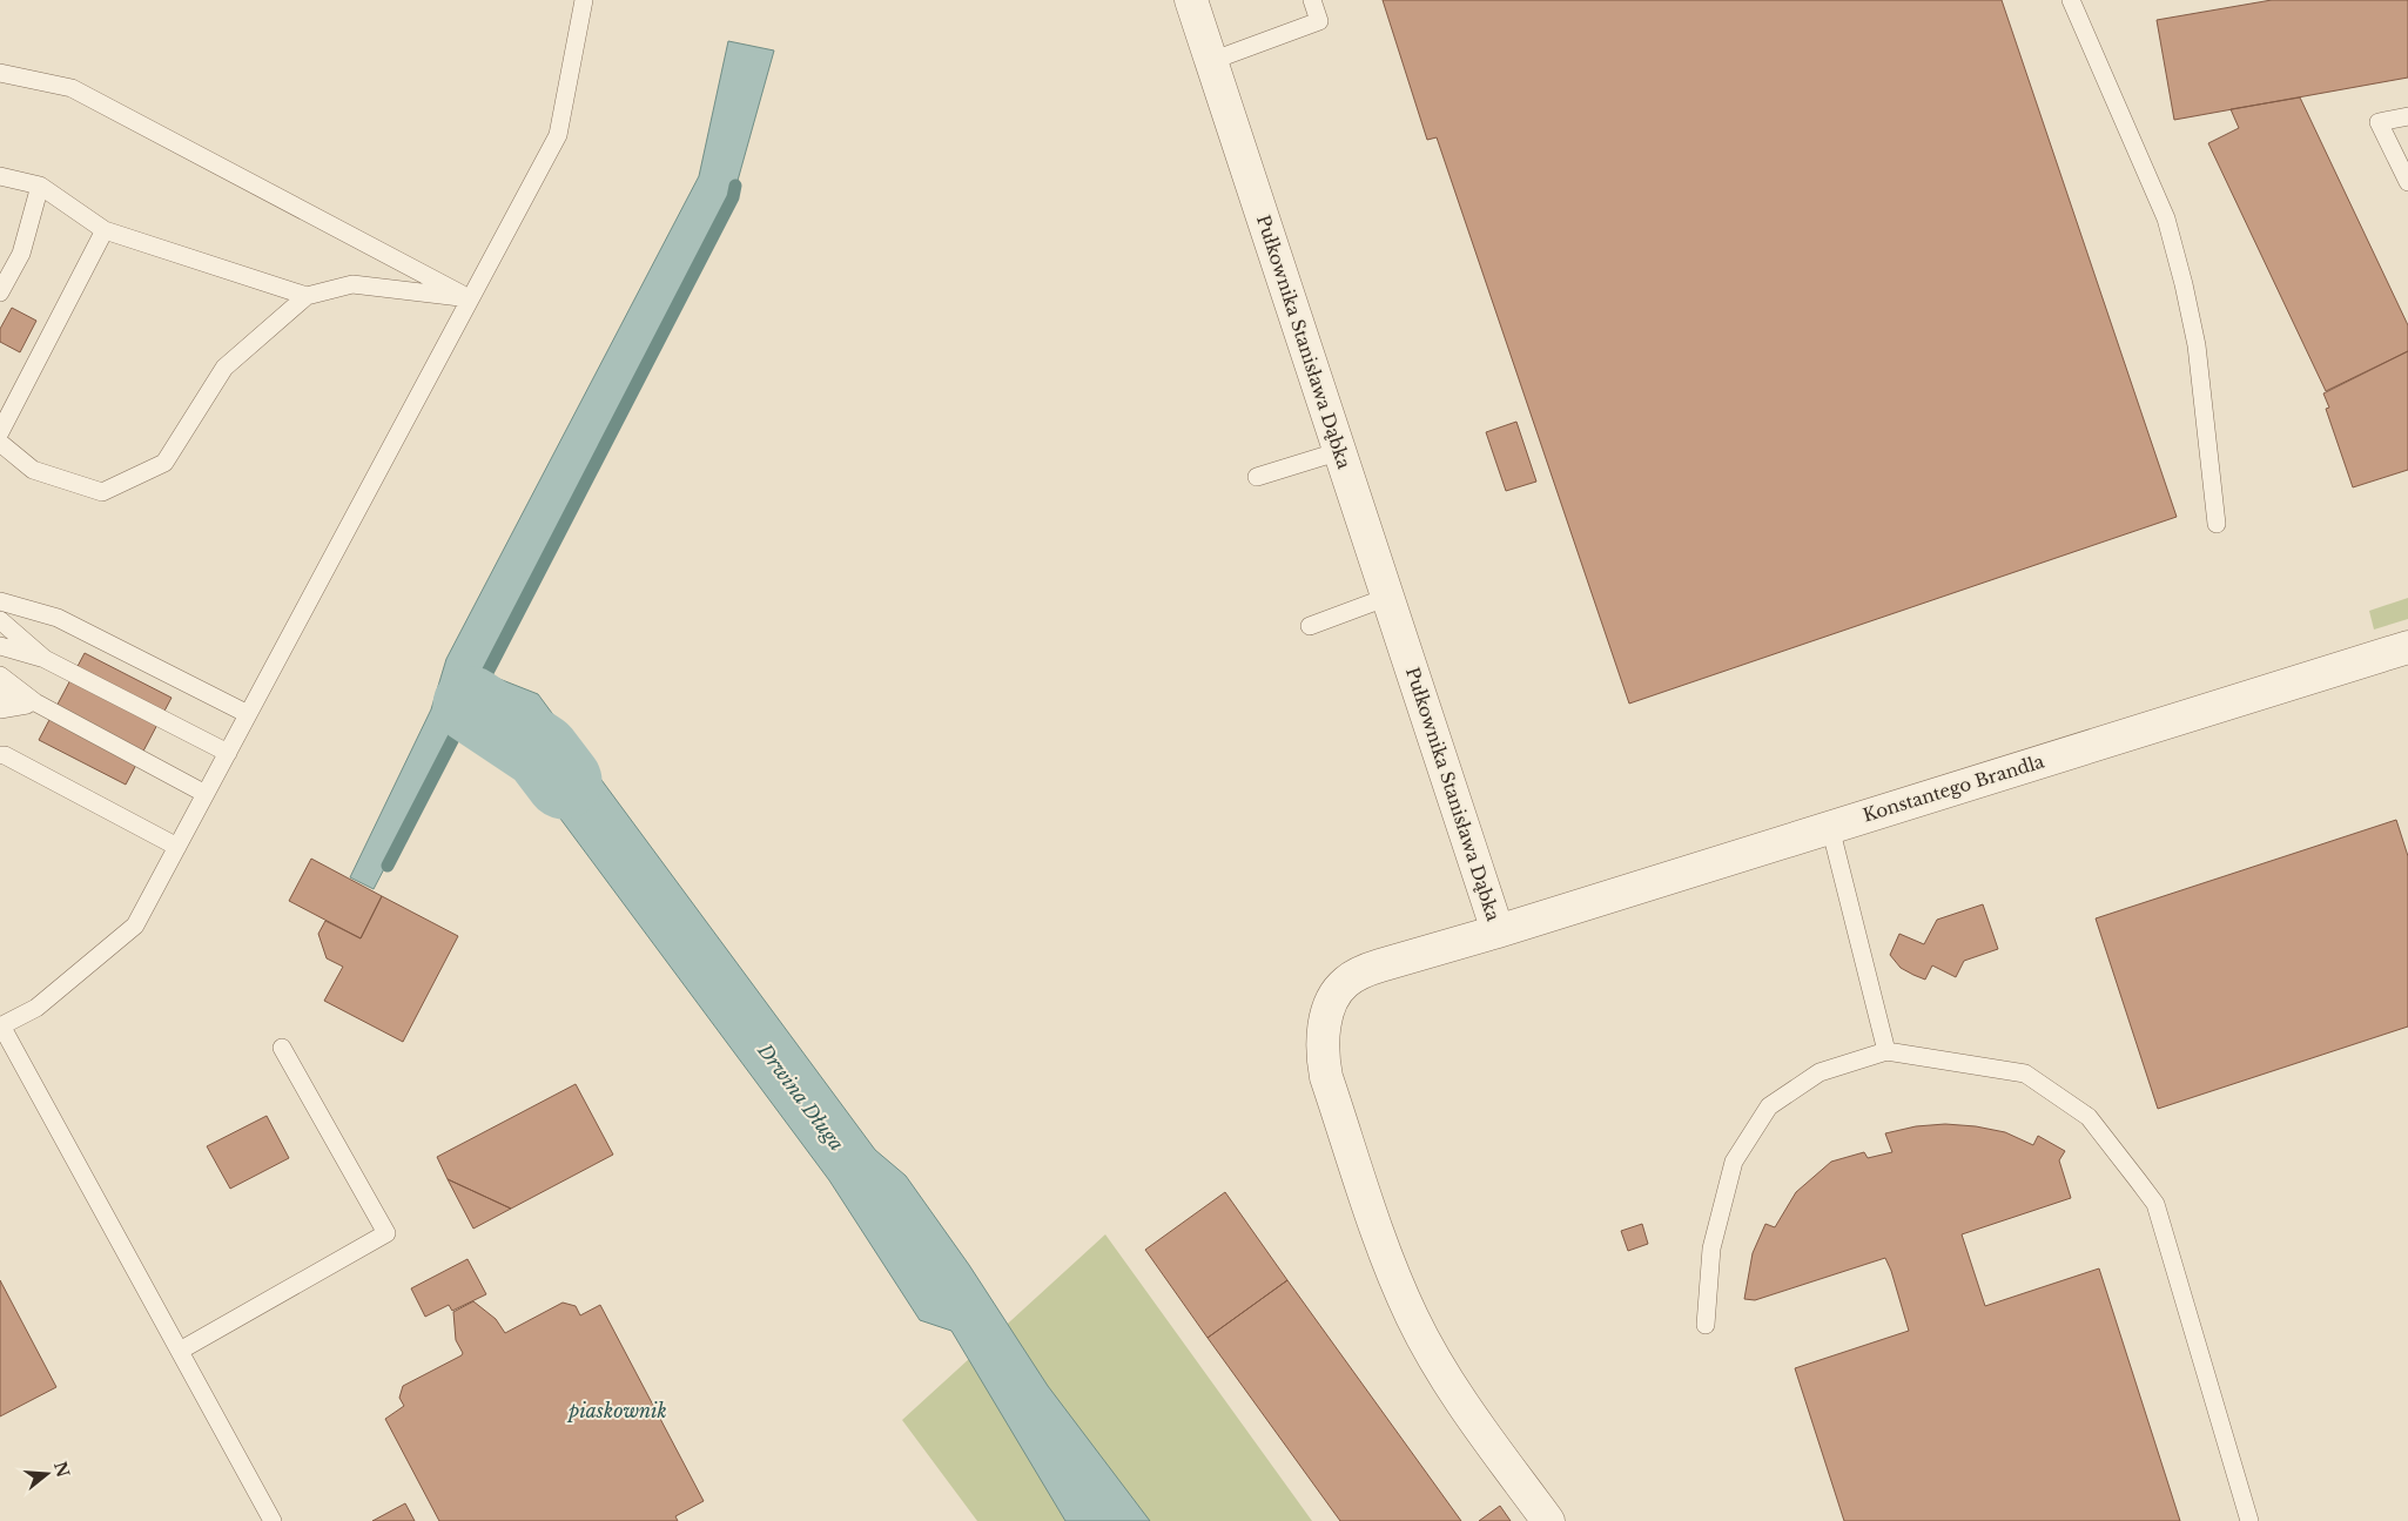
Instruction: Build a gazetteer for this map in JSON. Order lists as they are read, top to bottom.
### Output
{
  "streets": {
    "street": ["Pułkownika Stanisława Dąbka", "Konstantego Brandla"]
  },
  "crossings": [
    ["Pułkownika Stanisława Dąbka", "Konstantego Brandla"]
  ],
  "water": ["Drwina Długa", "piaskownik"],
  "north": "right"
}
